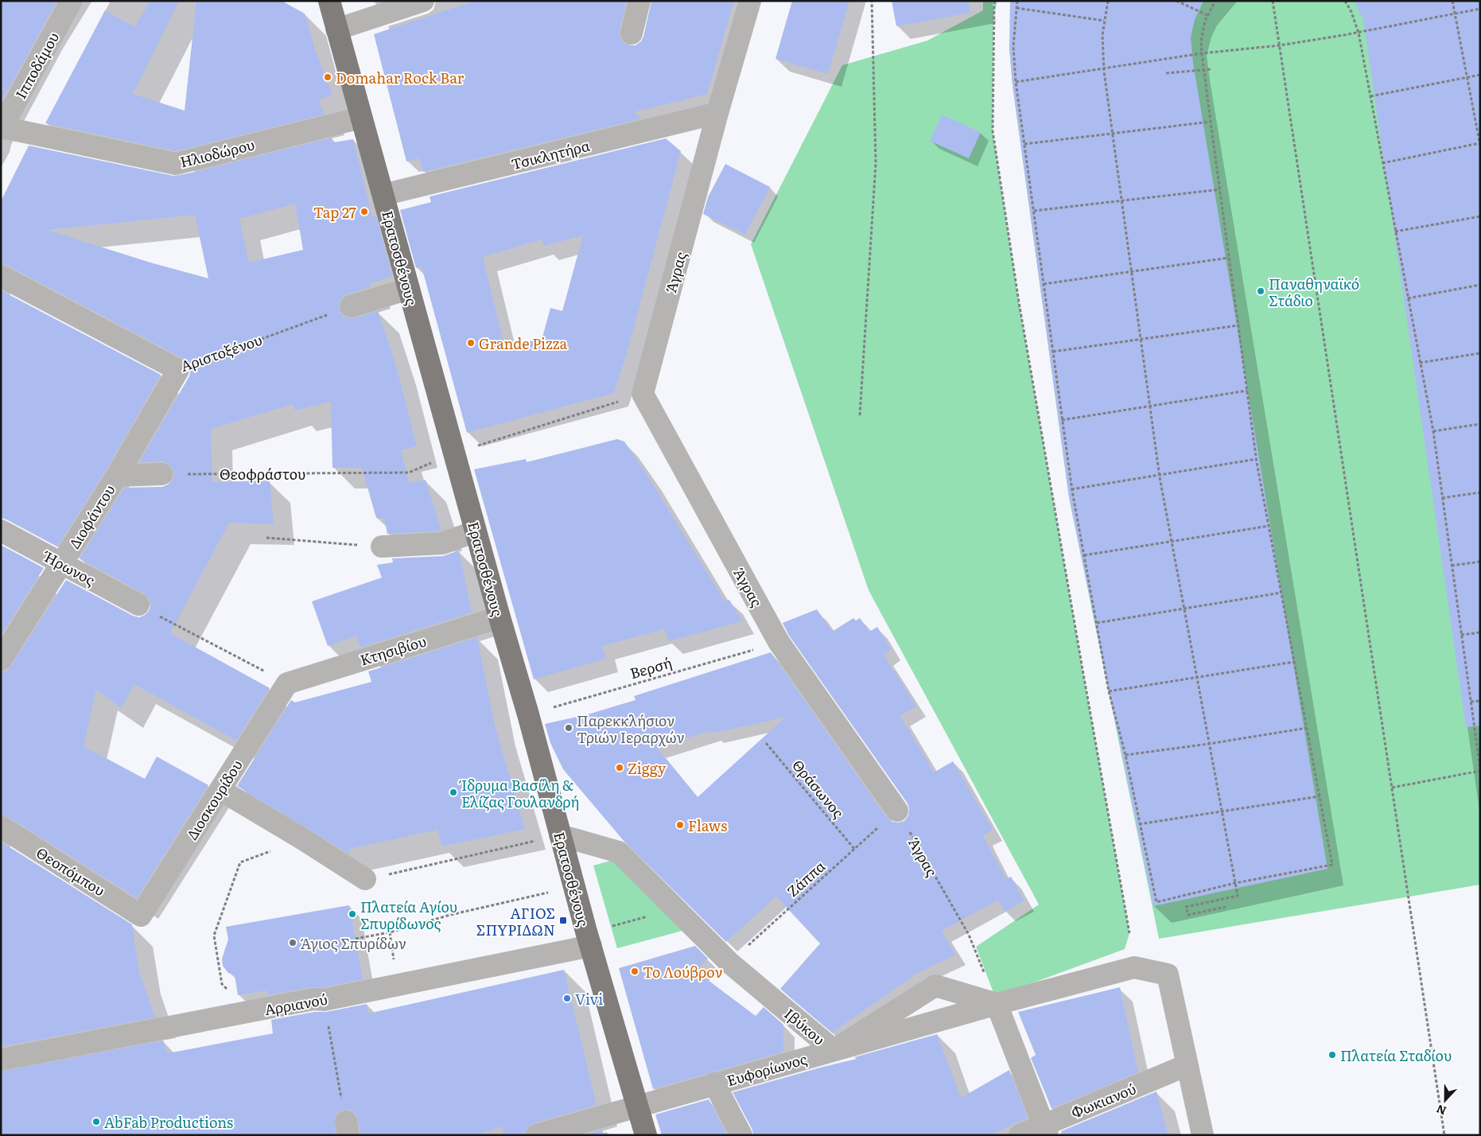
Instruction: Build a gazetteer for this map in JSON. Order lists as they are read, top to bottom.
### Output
{
  "streets": {
    "main road": ["Ερατοσθένους"],
    "street": [
      "Ιπποδάμου",
      "Ηλιοδώρου",
      "Τσικλητήρα",
      "Άγρας",
      "Αριστοξένου",
      "Διοφάντου",
      "Ήρωνος",
      "Κτησιβίου",
      "Διοσκουρίδου",
      "Θεοπόμπου",
      "Αρριανού",
      "Ιβύκου",
      "Ευφορίωνος",
      "Φωκιανού"
    ],
    "path": [
      "Θεοφράστου",
      "Βερσή",
      "Θράσωνος",
      "Ζάππα"
    ]
  },
  "crossings": [
    ["Ιπποδάμου", "Ηλιοδώρου"],
    ["Ηλιοδώρου", "Ερατοσθένους"],
    ["Τσικλητήρα", "Ερατοσθένους"],
    ["Τσικλητήρα", "Άγρας"],
    ["Ερατοσθένους", "Κτησιβίου"],
    ["Ερατοσθένους", "Βερσή"],
    ["Ερατοσθένους", "Αρριανού"],
    ["Ερατοσθένους", "Ιβύκου"],
    ["Ερατοσθένους", "Ευφορίωνος"],
    ["Άγρας", "Βερσή"],
    ["Άγρας", "Ζάππα"],
    ["Άγρας", "Ιβύκου"],
    ["Άγρας", "Ευφορίωνος"],
    ["Αριστοξένου", "Διοφάντου"],
    ["Διοφάντου", "Ήρωνος"],
    ["Κτησιβίου", "Διοσκουρίδου"],
    ["Θράσωνος", "Ζάππα"],
    ["Διοσκουρίδου", "Θεοπόμπου"],
    ["Ζάππα", "Ιβύκου"],
    ["Ιβύκου", "Ευφορίωνος"]
  ],
  "places": {
    "other": [
      "Domahar Rock Bar",
      "Tap 27",
      "Παναθηναϊκό Στάδιο",
      "Grande Pizza",
      "Παρεκκλήσιον Τριών Ιεραρχών",
      "Ziggy",
      "Ίδρυμα Βασίλη & Ελίζας Γουλανδρή",
      "Flaws",
      "Πλατεία Αγίου Σπυρίδωνος",
      "Άγιος Σπυρίδων",
      "Το Λούβρον",
      "Vivi",
      "Πλατεία Σταδίου",
      "AbFab Productions"
    ],
    "transit": ["ΑΓΙΟΣ ΣΠΥΡΙΔΩΝ"]
  },
  "north": "bottom"
}
